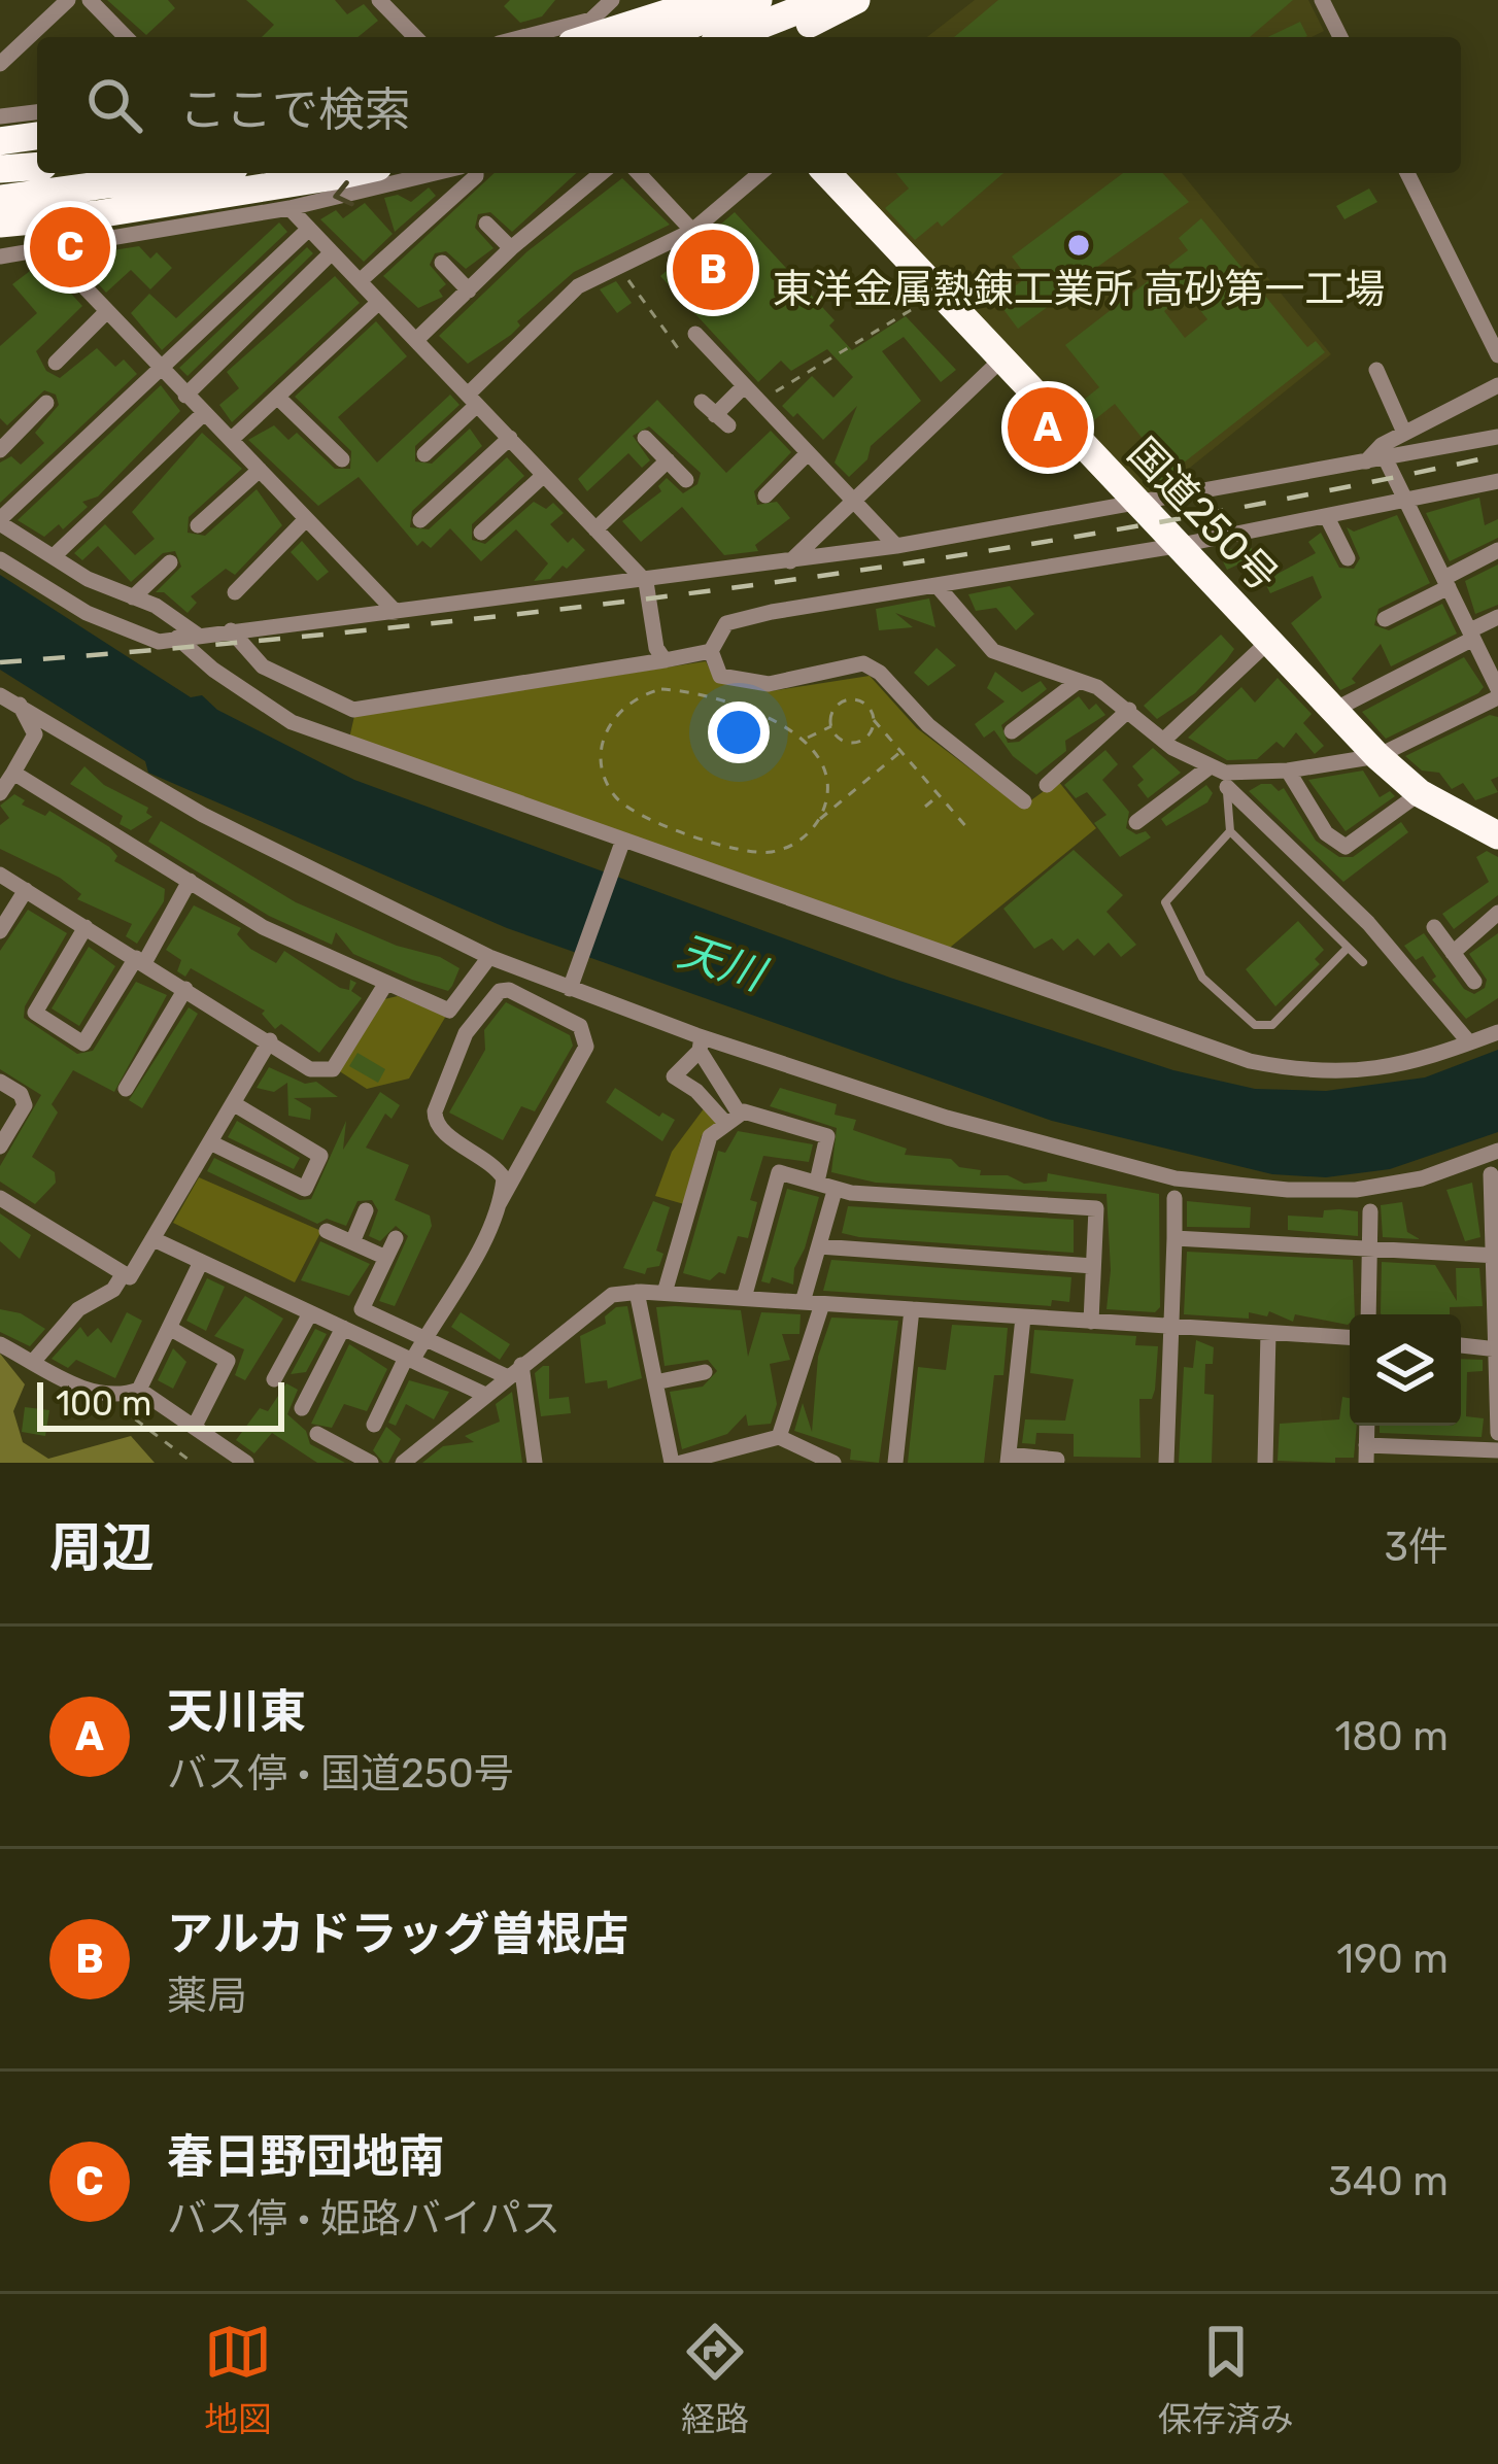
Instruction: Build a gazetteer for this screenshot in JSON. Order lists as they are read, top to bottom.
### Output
{
  "streets": {
    "highway": ["国道250号"]
  },
  "water": ["天川"],
  "places": ["東洋金属熱錬工業所 高砂第一工場"],
  "scale_bar": "100 m",
  "page": {
    "search": "ここで検索",
    "pins": ["C", "B", "A"],
    "scale": "100 m",
    "heading": ["周辺", "3件"],
    "list": [
      {
        "mark": "A",
        "name": "天川東",
        "note": "バス停 · 国道250号",
        "value": "180 m"
      },
      {
        "mark": "B",
        "name": "アルカドラッグ曽根店",
        "note": "薬局",
        "value": "190 m"
      },
      {
        "mark": "C",
        "name": "春日野団地南",
        "note": "バス停 · 姫路バイパス",
        "value": "340 m"
      }
    ],
    "nav": ["地図", "経路", "保存済み"]
  }
}
